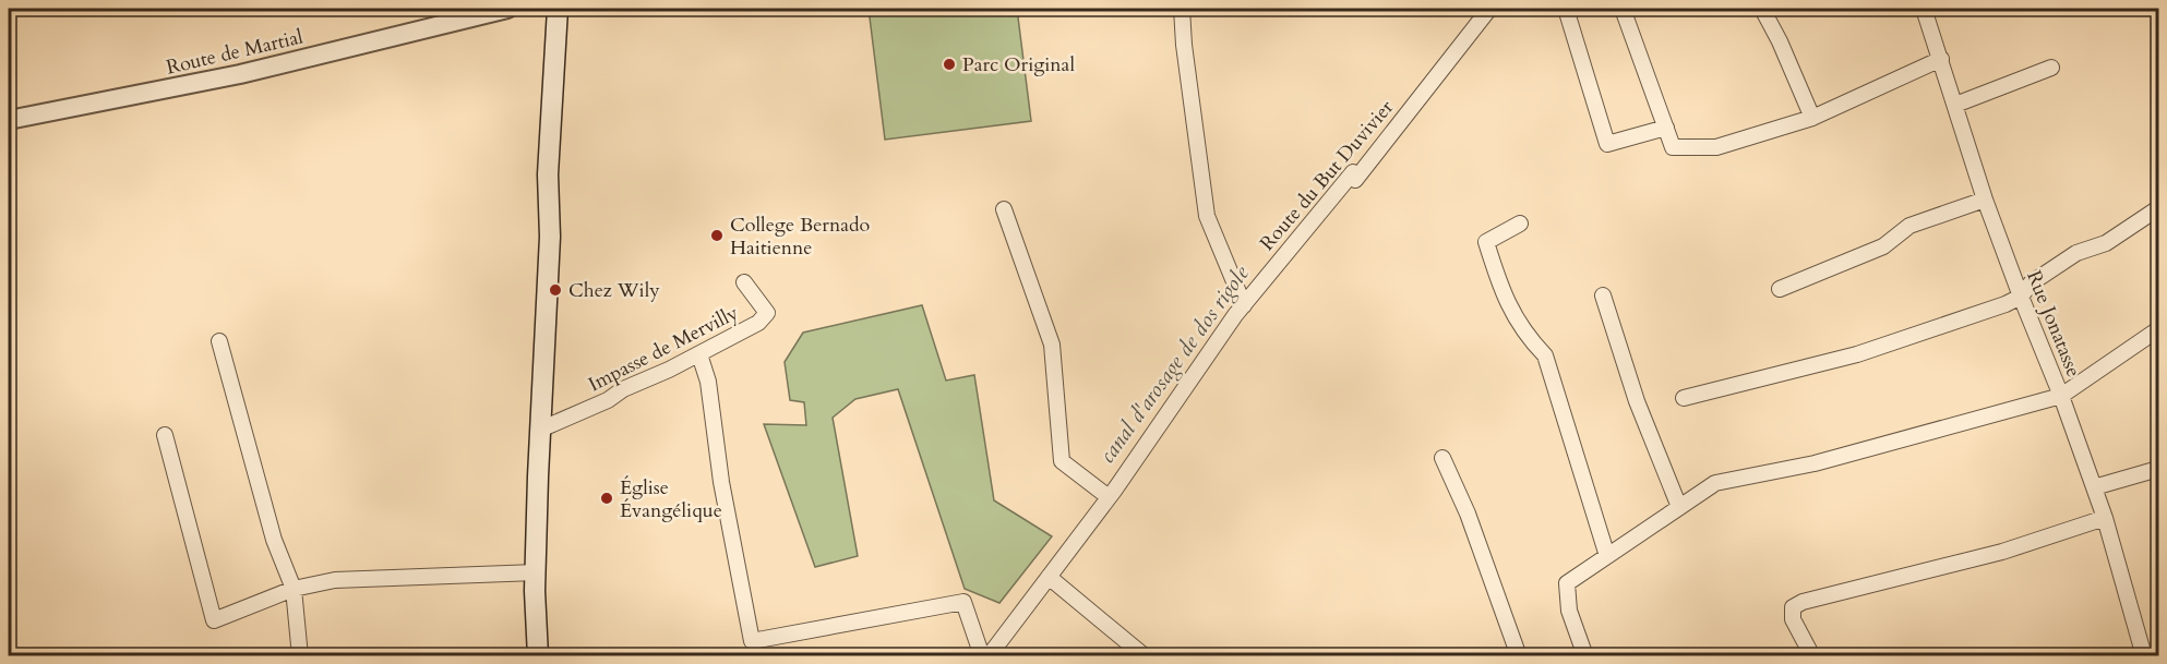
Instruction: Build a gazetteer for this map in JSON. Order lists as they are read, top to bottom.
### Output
{
  "streets": {
    "street": [
      "Route de Martial",
      "Route du But Duvivier",
      "Rue Jonatasse",
      "Impasse de Mervilly"
    ]
  },
  "water": ["canal d'arosage de dos rigole"],
  "places": [
    "Parc Original",
    "College Bernado Haitienne",
    "Chez Wily",
    "Église Évangélique"
  ]
}
